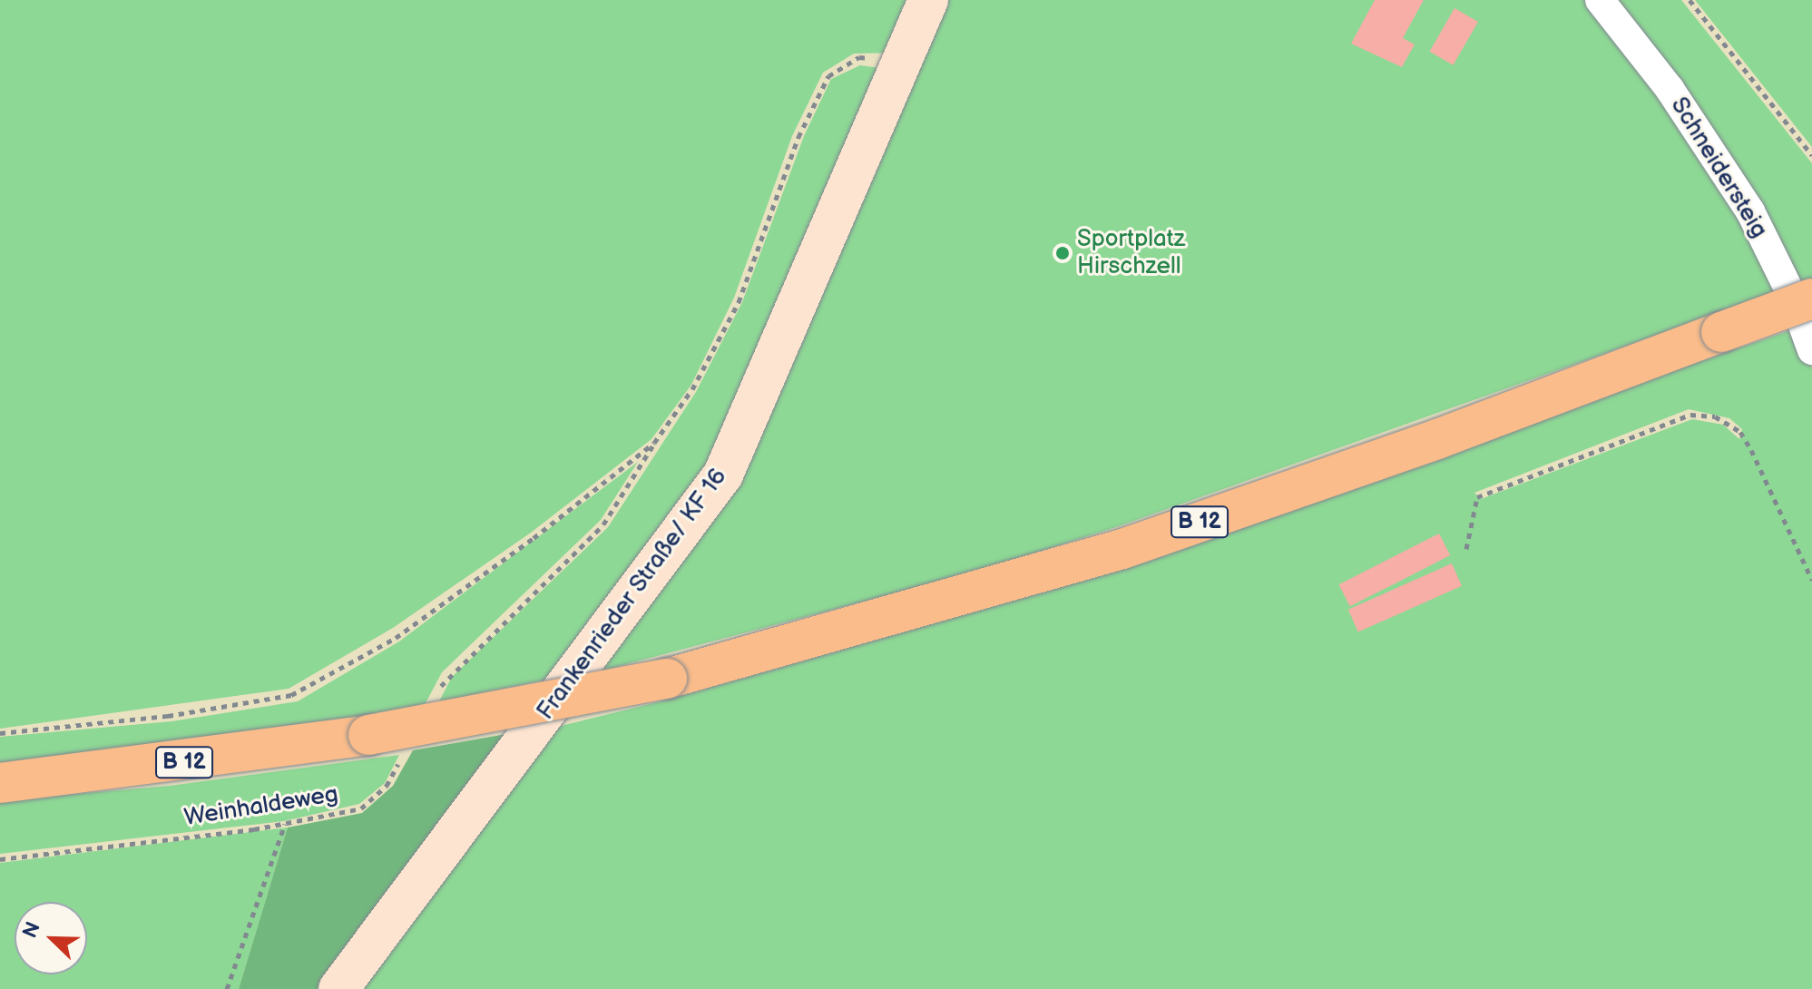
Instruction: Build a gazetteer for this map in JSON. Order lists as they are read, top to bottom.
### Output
{
  "streets": {
    "main road": ["B 12"],
    "street": ["Schneidersteig", "Frankenrieder Straße/ KF 16"],
    "path": ["Weinhaldeweg"]
  },
  "places": ["Sportplatz Hirschzell"],
  "north": "top left"
}
